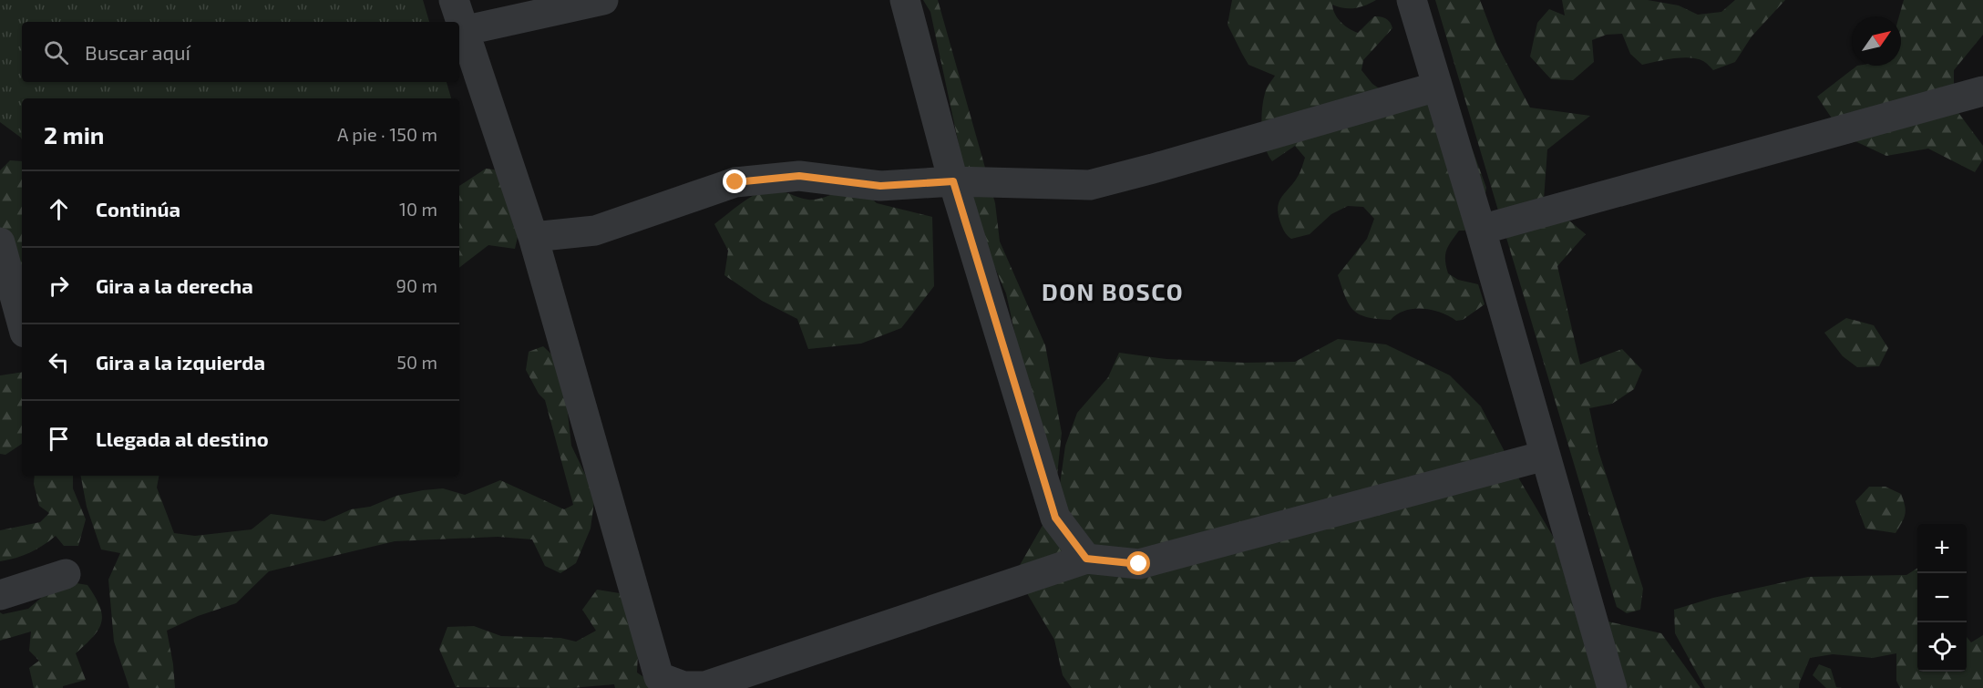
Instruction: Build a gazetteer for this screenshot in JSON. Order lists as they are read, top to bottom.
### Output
{
  "districts": ["DON BOSCO"],
  "north": "top right",
  "page": {
    "search": "Buscar aquí",
    "heading": ["2 min", "A pie · 150 m"],
    "list": [
      ["Continúa", "10 m"],
      ["Gira a la derecha", "90 m"],
      ["Gira a la izquierda", "50 m"],
      "Llegada al destino"
    ],
    "map_buttons": ["+", "−"]
  }
}
